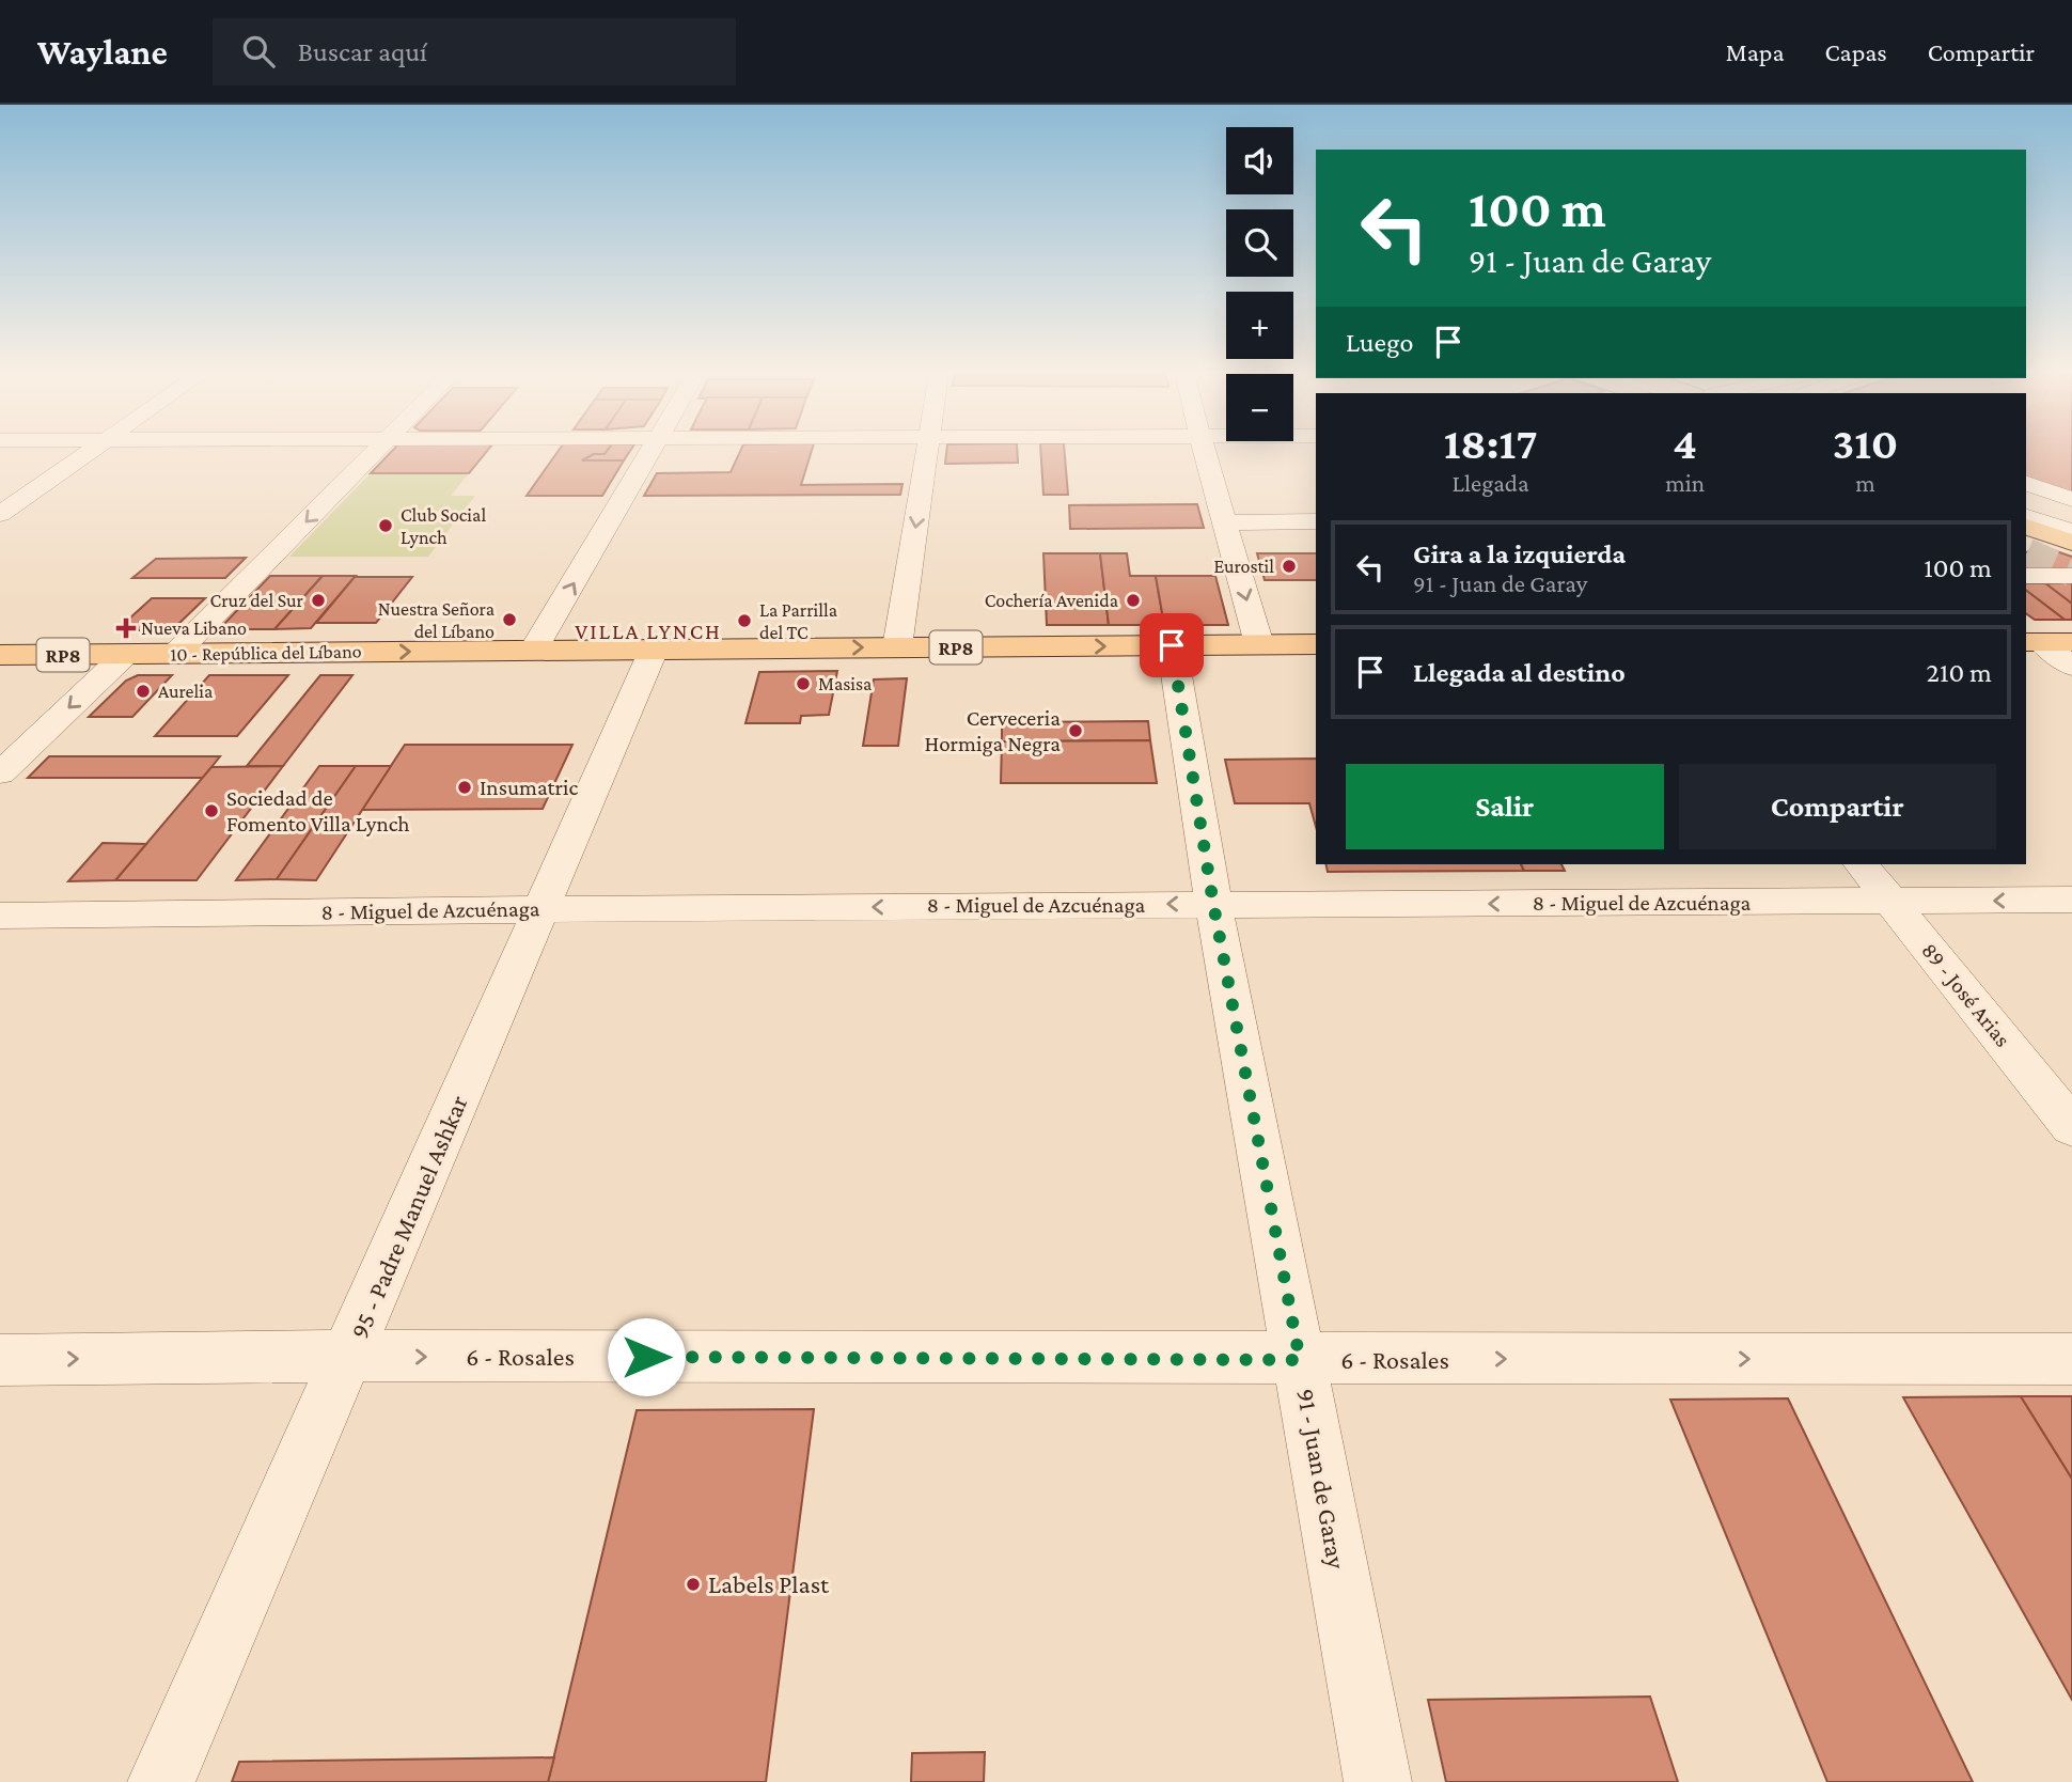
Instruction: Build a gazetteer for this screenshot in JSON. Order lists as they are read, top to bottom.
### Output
{
  "streets": {
    "main road": ["RP8", "10 - República del Líbano"],
    "street": [
      "8 - Miguel de Azcuénaga",
      "89 - José Arias",
      "95 - Padre Manuel Ashkar",
      "6 - Rosales",
      "91 - Juan de Garay"
    ]
  },
  "crossings": [
    ["RP8", "10 - República del Líbano"],
    ["RP8", "95 - Padre Manuel Ashkar"],
    ["RP8", "91 - Juan de Garay"],
    ["8 - Miguel de Azcuénaga", "89 - José Arias"],
    ["8 - Miguel de Azcuénaga", "95 - Padre Manuel Ashkar"],
    ["8 - Miguel de Azcuénaga", "91 - Juan de Garay"],
    ["95 - Padre Manuel Ashkar", "6 - Rosales"],
    ["6 - Rosales", "91 - Juan de Garay"]
  ],
  "one_way": ["10 - República del Líbano", "8 - Miguel de Azcuénaga", "6 - Rosales"],
  "districts": ["VILLA LYNCH"],
  "places": {
    "other": [
      "Club Social Lynch",
      "Eurostil",
      "Cruz del Sur",
      "Cochería Avenida",
      "Nuestra Señora del Líbano",
      "La Parrilla del TC",
      "Masisa",
      "Aurelia",
      "Cerveceria Hormiga Negra",
      "Insumatric",
      "Sociedad de Fomento Villa Lynch",
      "Labels Plast"
    ],
    "health": ["Nueva Libano"]
  },
  "page": {
    "header": "Waylane",
    "search": "Buscar aquí",
    "nav": ["Mapa", "Capas", "Compartir"],
    "map_buttons": ["+", "−"],
    "turn": ["100 m", "91 - Juan de Garay"],
    "then": "Luego",
    "eta": [
      "18:17",
      "Llegada",
      "4",
      "min",
      "310",
      "m"
    ],
    "list": [
      {
        "name": "Gira a la izquierda",
        "note": "91 - Juan de Garay",
        "value": "100 m"
      },
      {
        "name": "Llegada al destino",
        "value": "210 m"
      }
    ],
    "buttons": ["Salir", "Compartir"]
  }
}
